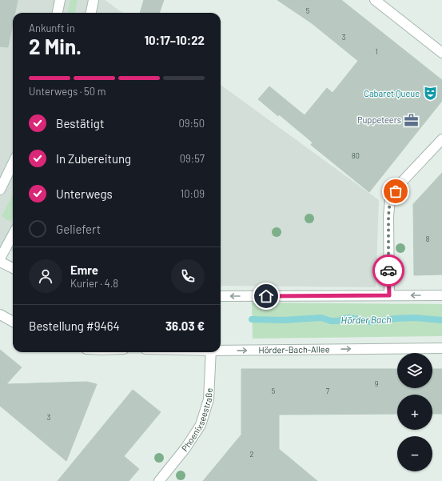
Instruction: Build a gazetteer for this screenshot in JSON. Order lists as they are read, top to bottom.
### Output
{
  "streets": {
    "street": ["Hörder-Bach-Allee", "Phoenixseestraße"]
  },
  "water": ["Hörder Bach"],
  "places": {
    "theatre": ["Cabaret Queue"],
    "office": ["Puppeteers"]
  },
  "house_numbers": [
    "5",
    "3",
    "1",
    "80",
    "8",
    "9",
    "5",
    "7",
    "3",
    "2"
  ],
  "page": {
    "heading": ["2 Min.", "Ankunft in", "10:17–10:22"],
    "panel": [
      "Emre",
      "Kurier · 4.8",
      "Bestellung #9464",
      "36.03 €"
    ],
    "bar": "Unterwegs · 50 m",
    "list": [
      ["Bestätigt", "09:50"],
      ["In Zubereitung", "09:57"],
      ["Unterwegs", "10:09"],
      "Geliefert"
    ],
    "map_buttons": ["+", "−"]
  }
}
